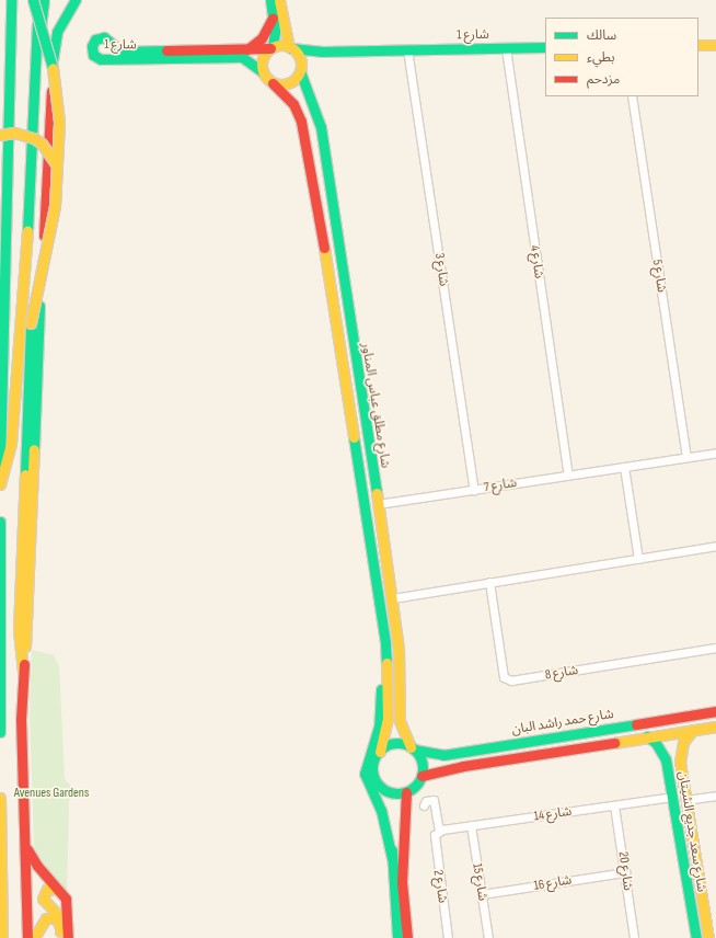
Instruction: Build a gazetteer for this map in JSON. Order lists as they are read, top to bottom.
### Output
{
  "streets": {
    "main road": [
      "شارع 1",
      "شارع مطلق عباس المناور",
      "شارع حمد راشد البان",
      "شارع سعد جديع الشيتان"
    ],
    "street": [
      "شارع 4",
      "شارع 3",
      "شارع 5",
      "شارع 7",
      "شارع 8",
      "شارع 14",
      "شارع 20",
      "شارع 15",
      "شارع 16",
      "شارع 2"
    ]
  },
  "crossings": [
    ["شارع 1", "شارع 4"],
    ["شارع 1", "شارع 3"],
    ["شارع 1", "شارع مطلق عباس المناور"],
    ["شارع 4", "شارع 7"],
    ["شارع 3", "شارع 7"],
    ["شارع 5", "شارع 7"],
    ["شارع مطلق عباس المناور", "شارع 7"],
    ["شارع مطلق عباس المناور", "شارع حمد راشد البان"],
    ["شارع حمد راشد البان", "شارع سعد جديع الشيتان"],
    ["شارع 14", "شارع سعد جديع الشيتان"],
    ["شارع 14", "شارع 20"],
    ["شارع 14", "شارع 15"],
    ["شارع 14", "شارع 2"],
    ["شارع 20", "شارع 16"],
    ["شارع 15", "شارع 16"]
  ],
  "parks": ["Avenues Gardens"],
  "legend": ["سالك", "بطيء", "مزدحم"]
}
